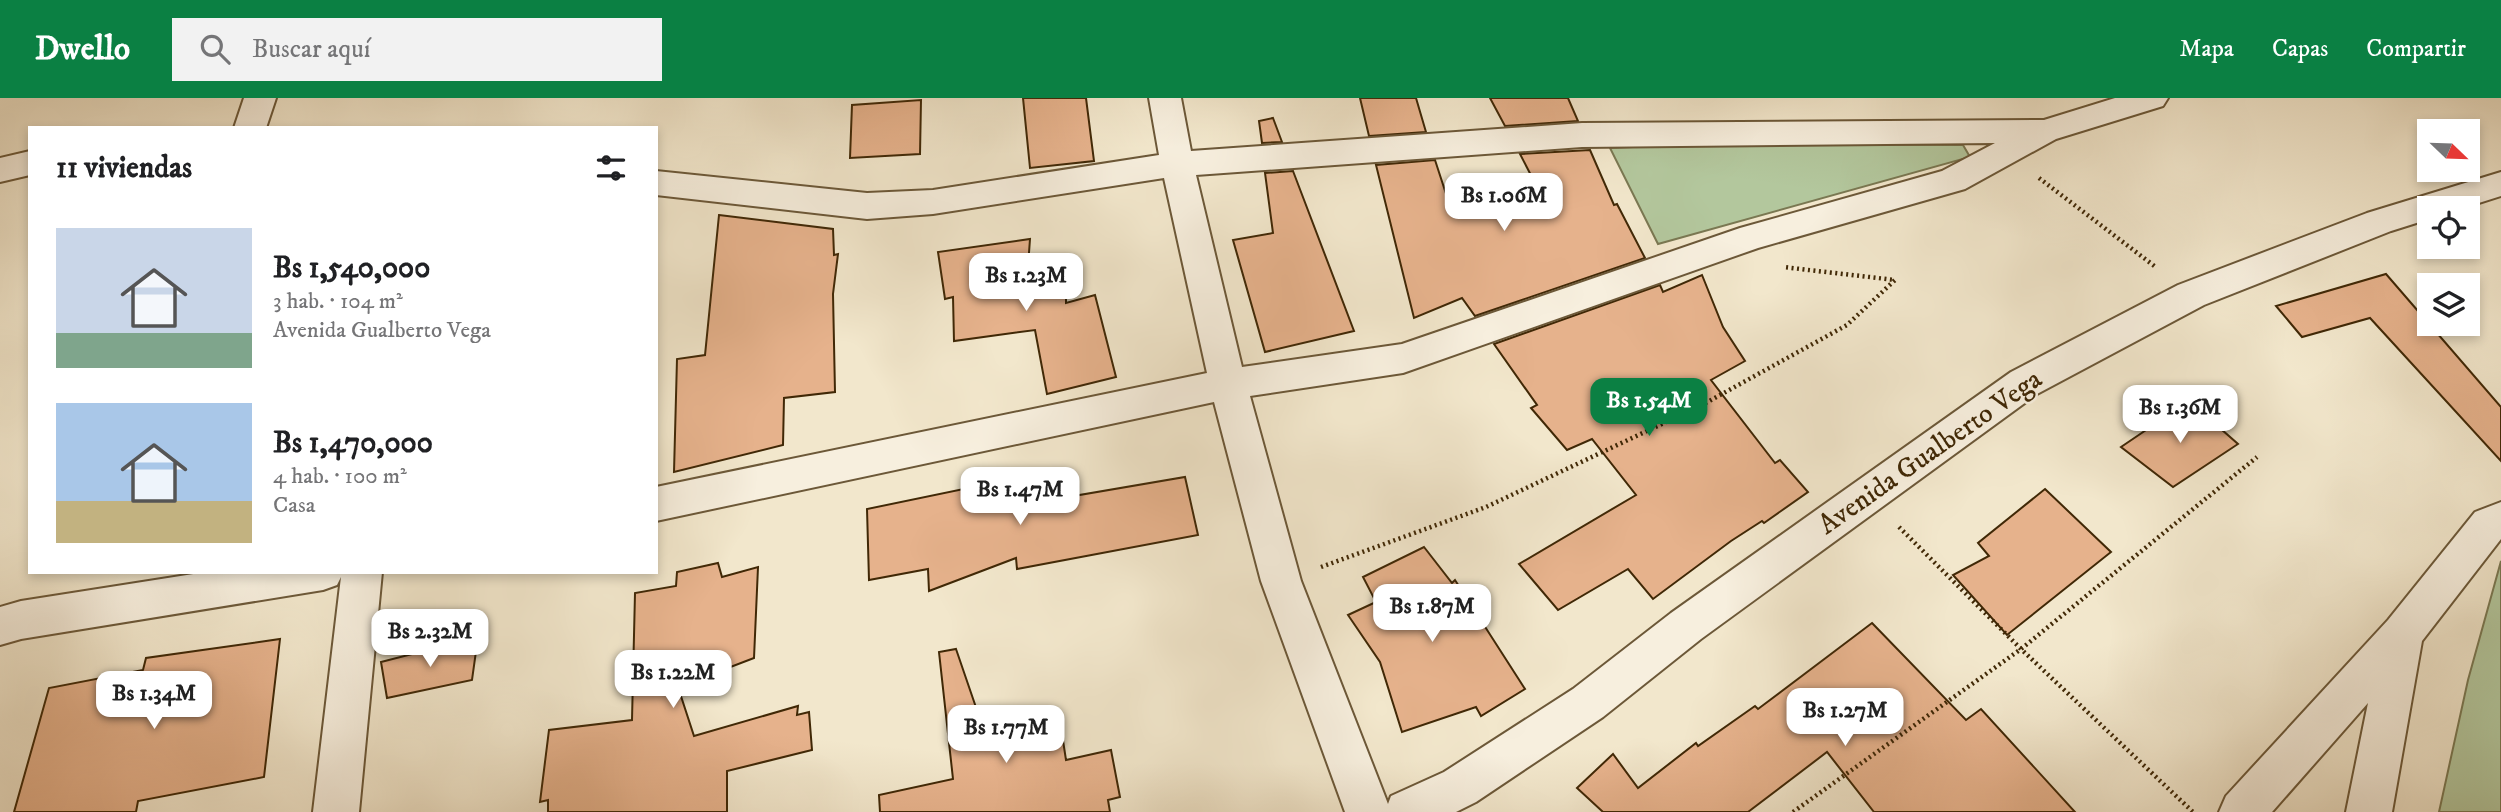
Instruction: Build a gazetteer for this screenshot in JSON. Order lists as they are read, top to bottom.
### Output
{
  "streets": {
    "street": ["Avenida Gualberto Vega"]
  },
  "north": "bottom right",
  "page": {
    "header": "Dwello",
    "search": "Buscar aquí",
    "nav": ["Mapa", "Capas", "Compartir"],
    "heading": "11 viviendas",
    "price": [
      "Bs 1.06M",
      "Bs 1.23M",
      "Bs 1.54M",
      "Bs 1.36M",
      "Bs 1.47M",
      "Bs 1.87M",
      "Bs 2.32M",
      "Bs 1.22M",
      "Bs 1.34M",
      "Bs 1.27M",
      "Bs 1.77M"
    ],
    "list": [
      {
        "name": "Bs 1,540,000",
        "note": "3 hab. · 104 m² · Avenida Gualberto Vega"
      },
      {
        "name": "Bs 1,470,000",
        "note": "4 hab. · 100 m² · Casa"
      }
    ]
  }
}
